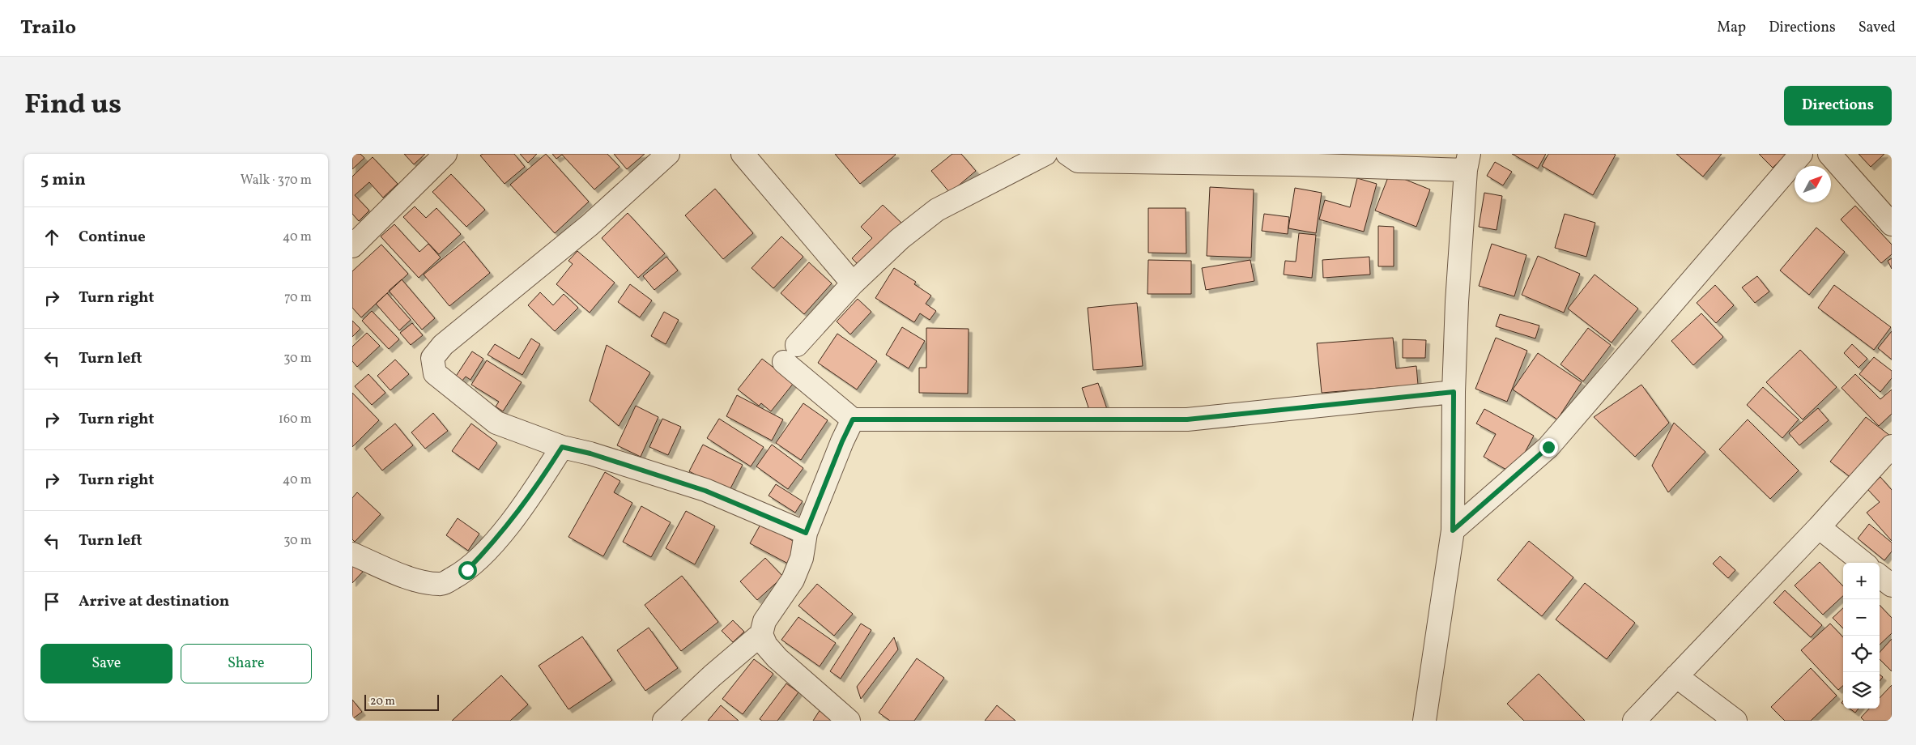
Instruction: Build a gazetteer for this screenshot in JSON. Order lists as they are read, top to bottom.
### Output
{
  "scale_bar": "20 m",
  "north": "top right",
  "page": {
    "header": "Trailo",
    "nav": ["Map", "Directions", "Saved"],
    "title": "Find us",
    "buttons": [
      "Directions",
      ["Save", "Share"]
    ],
    "heading": ["5 min", "Walk · 370 m"],
    "list": [
      ["Continue", "40 m"],
      ["Turn right", "70 m"],
      ["Turn left", "30 m"],
      ["Turn right", "160 m"],
      ["Turn right", "40 m"],
      ["Turn left", "30 m"],
      "Arrive at destination"
    ],
    "map_buttons": ["+", "−"],
    "scale": "20 m"
  }
}
